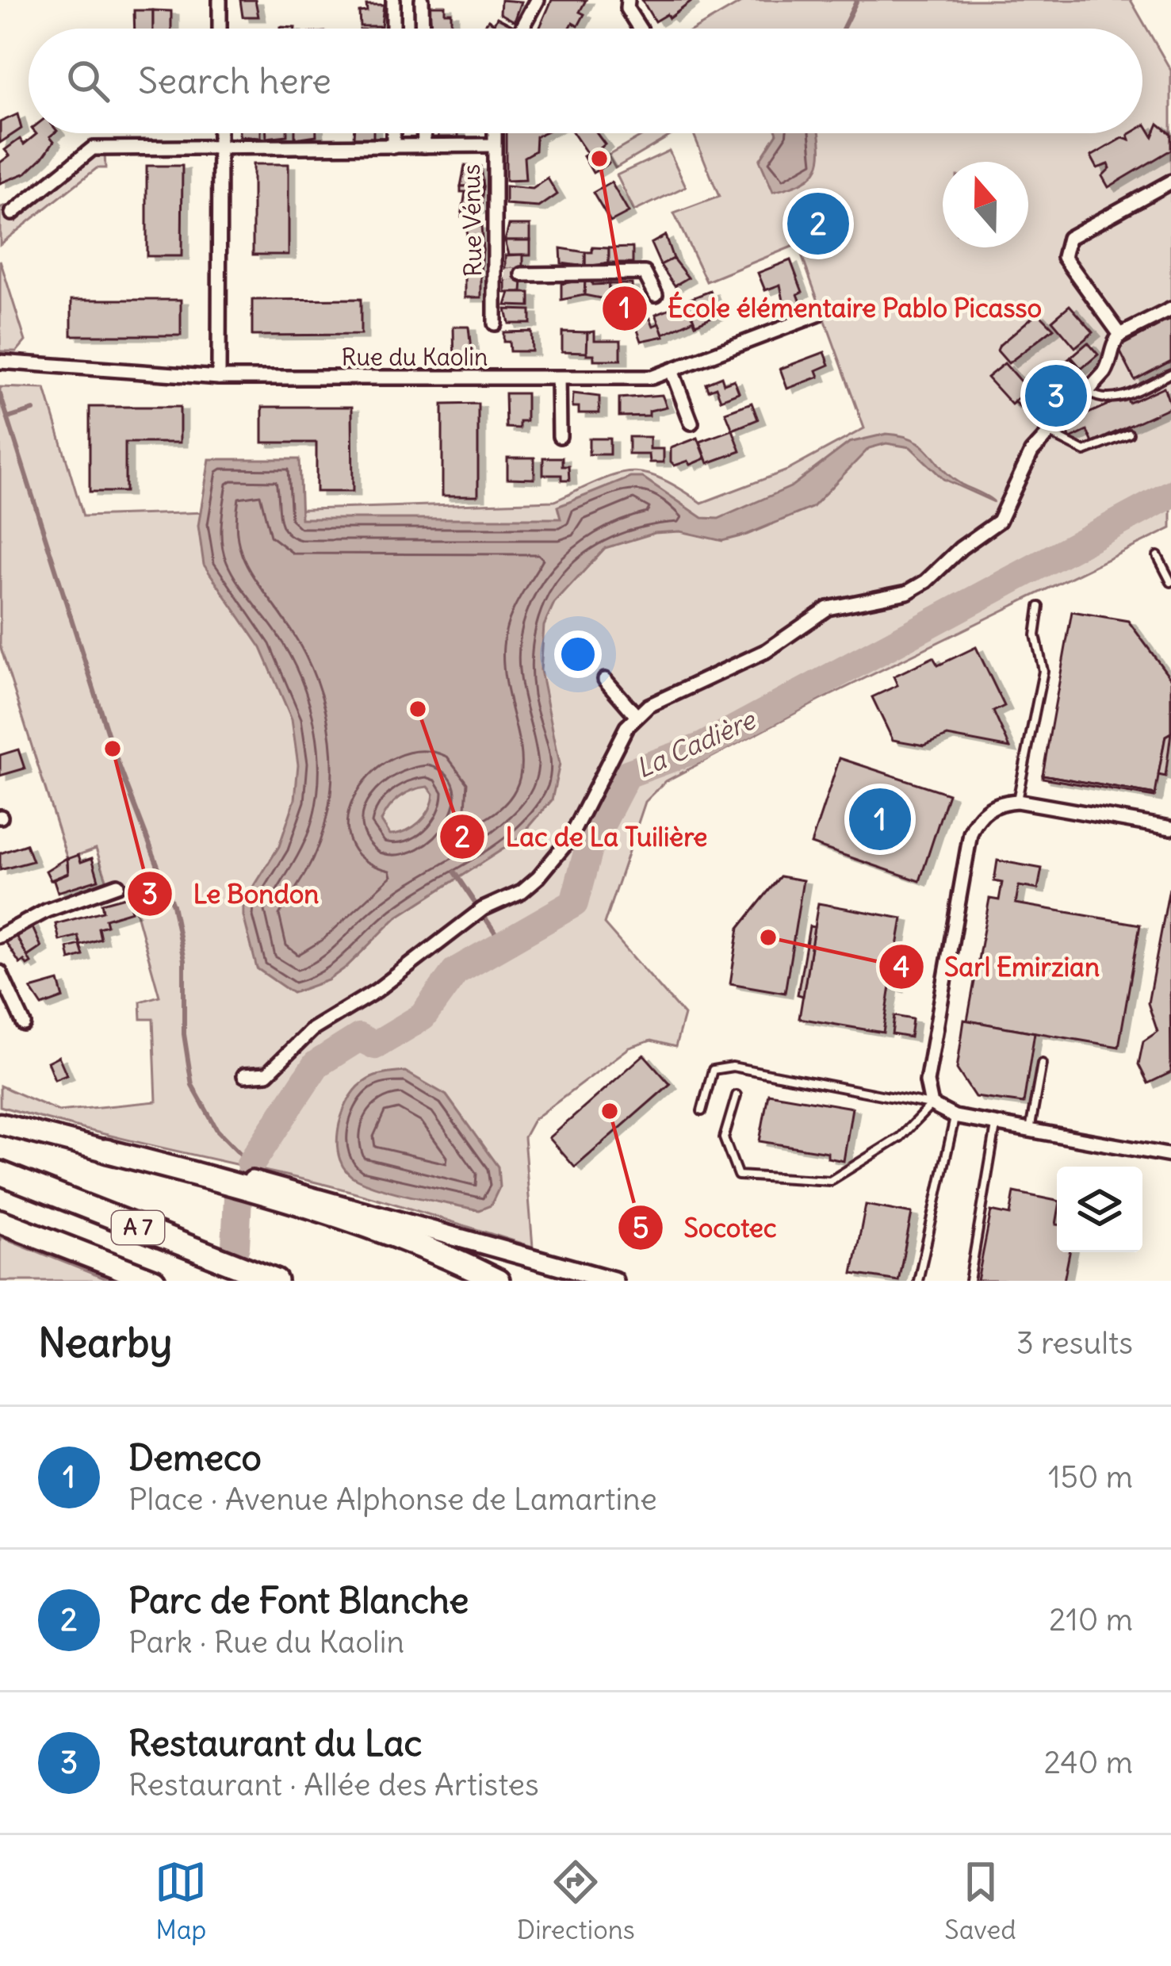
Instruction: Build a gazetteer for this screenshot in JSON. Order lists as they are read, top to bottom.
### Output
{
  "streets": {
    "highway": ["A 7"],
    "street": ["Rue Vénus", "Rue du Kaolin"]
  },
  "water": ["La Cadière"],
  "places": [
    "École élémentaire Pablo Picasso",
    "Lac de La Tuilière",
    "Le Bondon",
    "Sarl Emirzian",
    "Socotec"
  ],
  "north": "top",
  "page": {
    "search": "Search here",
    "pins": ["2", "3", "1"],
    "heading": ["Nearby", "3 results"],
    "list": [
      {
        "mark": "1",
        "name": "Demeco",
        "note": "Place · Avenue Alphonse de Lamartine",
        "value": "150 m"
      },
      {
        "mark": "2",
        "name": "Parc de Font Blanche",
        "note": "Park · Rue du Kaolin",
        "value": "210 m"
      },
      {
        "mark": "3",
        "name": "Restaurant du Lac",
        "note": "Restaurant · Allée des Artistes",
        "value": "240 m"
      }
    ],
    "nav": ["Map", "Directions", "Saved"]
  }
}
